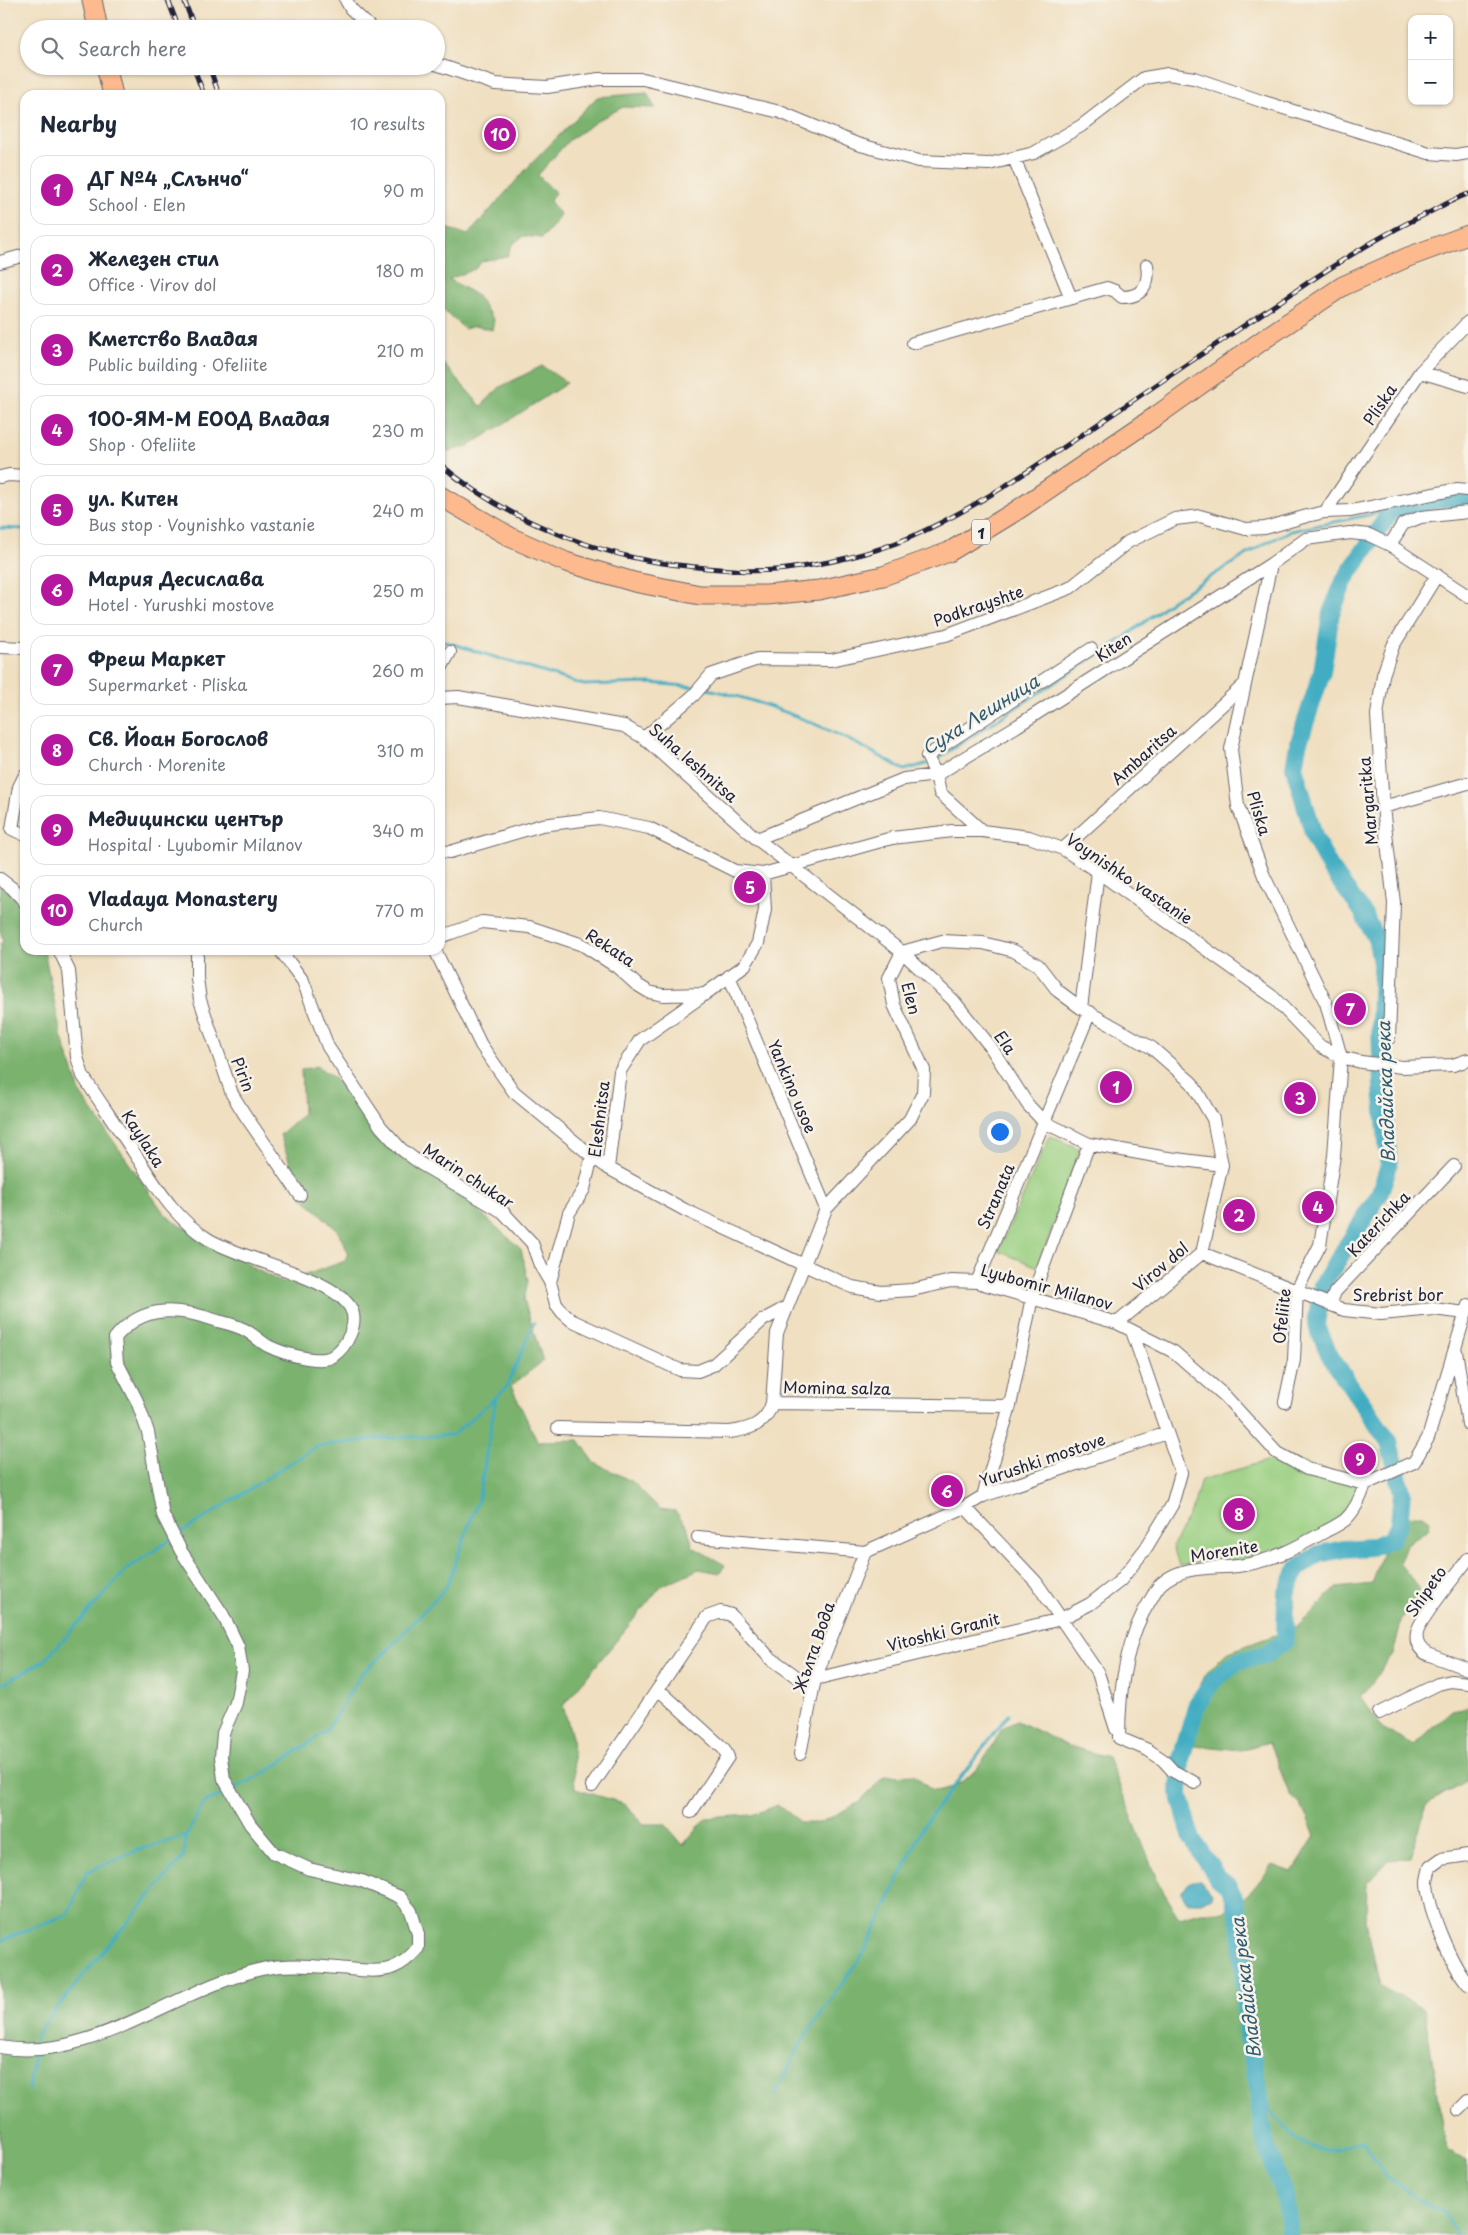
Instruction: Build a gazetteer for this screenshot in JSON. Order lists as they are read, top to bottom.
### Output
{
  "streets": {
    "highway": ["1"],
    "street": [
      "Pliska",
      "Podkrayshte",
      "Kiten",
      "Ambaritsa",
      "Suha leshnitsa",
      "Margaritka",
      "Voynishko vastanie",
      "Rekata",
      "Elen",
      "Ela",
      "Pirin",
      "Yankino usoe",
      "Eleshnitsa",
      "Kaylaka",
      "Marin chukar",
      "Stranata",
      "Katerichka",
      "Virov dol",
      "Lyubomir Milanov",
      "Srebrist bor",
      "Ofeliite",
      "Momina salza",
      "Yurushki mostove",
      "Morenite",
      "Shipeto",
      "Vitoshki Granit",
      "Жълта Вода"
    ]
  },
  "crossings": [
    ["Pliska", "Podkrayshte"],
    ["Pliska", "Kiten"],
    ["Pliska", "Ambaritsa"],
    ["Pliska", "Voynishko vastanie"],
    ["Pliska", "Ofeliite"],
    ["Podkrayshte", "Suha leshnitsa"],
    ["Kiten", "Suha leshnitsa"],
    ["Ambaritsa", "Voynishko vastanie"],
    ["Suha leshnitsa", "Voynishko vastanie"],
    ["Suha leshnitsa", "Ela"],
    ["Voynishko vastanie", "Ela"],
    ["Voynishko vastanie", "Stranata"],
    ["Voynishko vastanie", "Ofeliite"],
    ["Rekata", "Eleshnitsa"],
    ["Elen", "Ela"],
    ["Elen", "Yankino usoe"],
    ["Elen", "Marin chukar"],
    ["Elen", "Lyubomir Milanov"],
    ["Elen", "Momina salza"],
    ["Ela", "Stranata"],
    ["Ela", "Virov dol"],
    ["Eleshnitsa", "Lyubomir Milanov"],
    ["Stranata", "Lyubomir Milanov"],
    ["Katerichka", "Srebrist bor"],
    ["Virov dol", "Lyubomir Milanov"],
    ["Lyubomir Milanov", "Morenite"],
    ["Srebrist bor", "Ofeliite"],
    ["Yurushki mostove", "Vitoshki Granit"],
    ["Yurushki mostove", "Жълта Вода"],
    ["Vitoshki Granit", "Жълта Вода"]
  ],
  "water": ["Суха Лешница", "Владайска река"],
  "page": {
    "map_buttons": ["+", "−"],
    "search": "Search here",
    "heading": ["Nearby", "10 results"],
    "pins": [
      "10",
      "5",
      "7",
      "1",
      "3",
      "4",
      "2",
      "9",
      "6",
      "8"
    ],
    "list": [
      {
        "mark": "1",
        "name": "ДГ №4 „Слънчо“",
        "note": "School · Elen",
        "value": "90 m"
      },
      {
        "mark": "2",
        "name": "Железен стил",
        "note": "Office · Virov dol",
        "value": "180 m"
      },
      {
        "mark": "3",
        "name": "Кметство Владая",
        "note": "Public building · Ofeliite",
        "value": "210 m"
      },
      {
        "mark": "4",
        "name": "100-ЯМ-М ЕООД Владая",
        "note": "Shop · Ofeliite",
        "value": "230 m"
      },
      {
        "mark": "5",
        "name": "ул. Китен",
        "note": "Bus stop · Voynishko vastanie",
        "value": "240 m"
      },
      {
        "mark": "6",
        "name": "Мария Десислава",
        "note": "Hotel · Yurushki mostove",
        "value": "250 m"
      },
      {
        "mark": "7",
        "name": "Фреш Маркет",
        "note": "Supermarket · Pliska",
        "value": "260 m"
      },
      {
        "mark": "8",
        "name": "Св. Йоан Богослов",
        "note": "Church · Morenite",
        "value": "310 m"
      },
      {
        "mark": "9",
        "name": "Медицински център",
        "note": "Hospital · Lyubomir Milanov",
        "value": "340 m"
      },
      {
        "mark": "10",
        "name": "Vladaya Monastery",
        "note": "Church",
        "value": "770 m"
      }
    ]
  }
}
